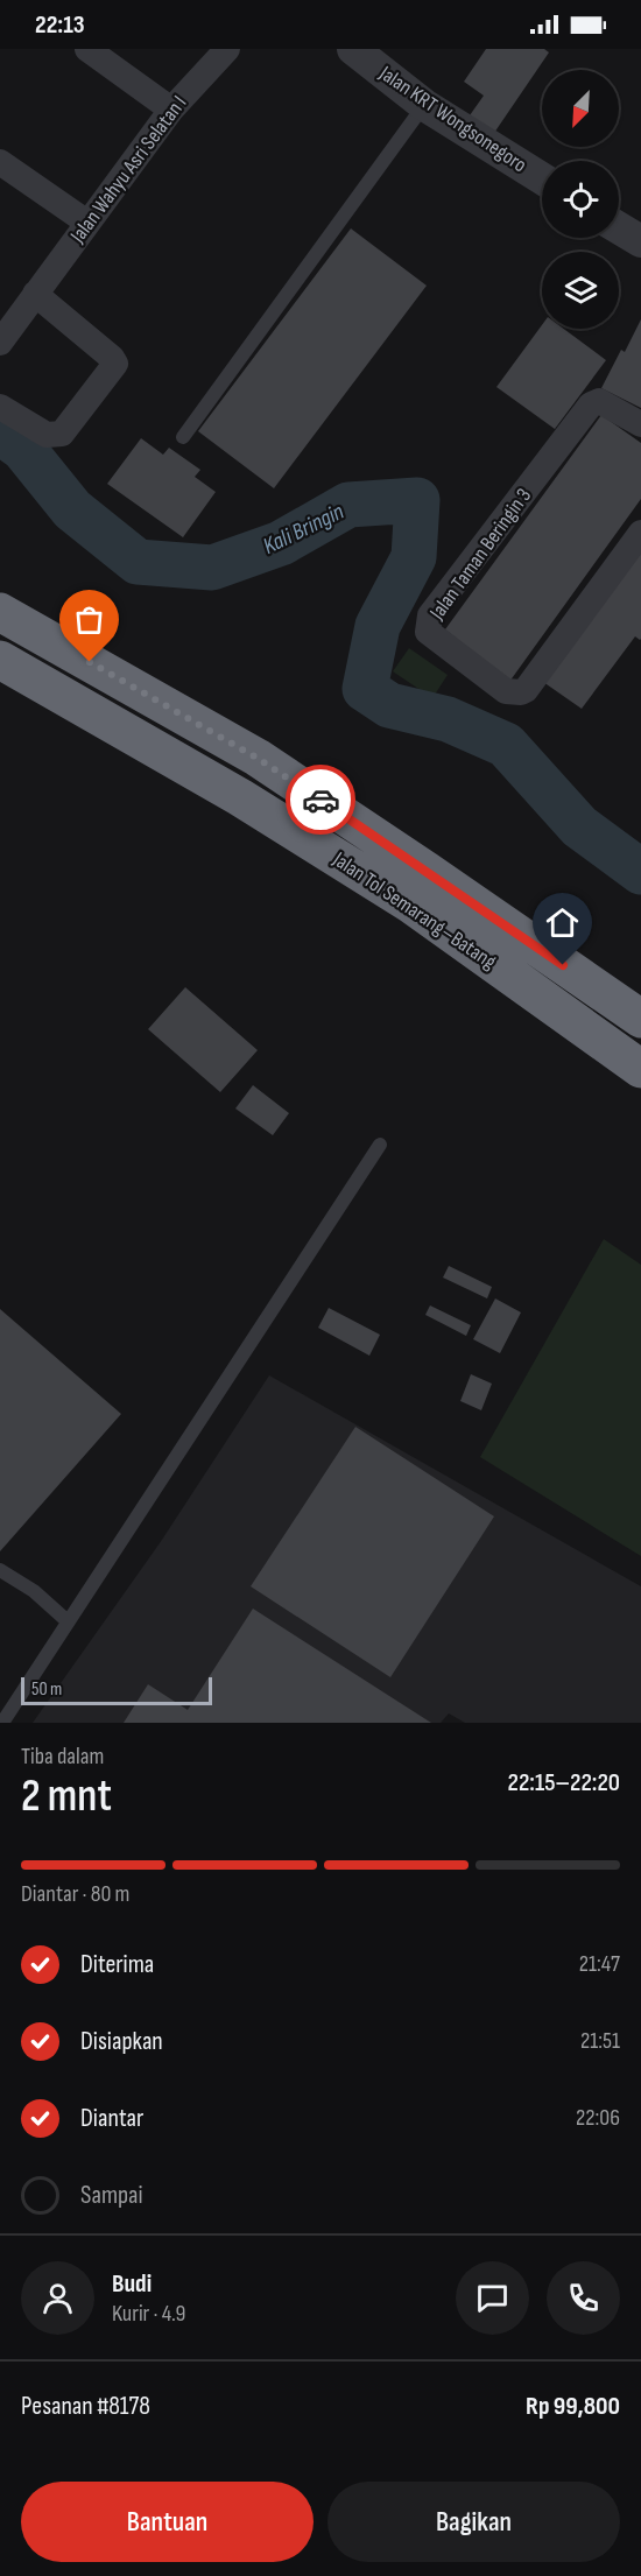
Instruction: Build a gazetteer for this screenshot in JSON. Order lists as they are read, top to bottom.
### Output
{
  "streets": {
    "highway": ["Jalan Tol Semarang–Batang"],
    "street": ["Jalan KRT Wongsonegoro", "Jalan Wahyu Asri Selatan I", "Jalan Taman Beringin 3"]
  },
  "water": ["Kali Bringin"],
  "scale_bar": "50 m",
  "north": "bottom left",
  "page": {
    "status": "22:13",
    "scale": "50 m",
    "heading": ["2 mnt", "Tiba dalam", "22:15–22:20"],
    "panel": [
      "Budi",
      "Kurir · 4.9",
      "Pesanan #8178",
      "Rp 99,800"
    ],
    "bar": "Diantar · 80 m",
    "list": [
      ["Diterima", "21:47"],
      ["Disiapkan", "21:51"],
      ["Diantar", "22:06"],
      "Sampai"
    ],
    "buttons": ["Bantuan", "Bagikan"]
  }
}
